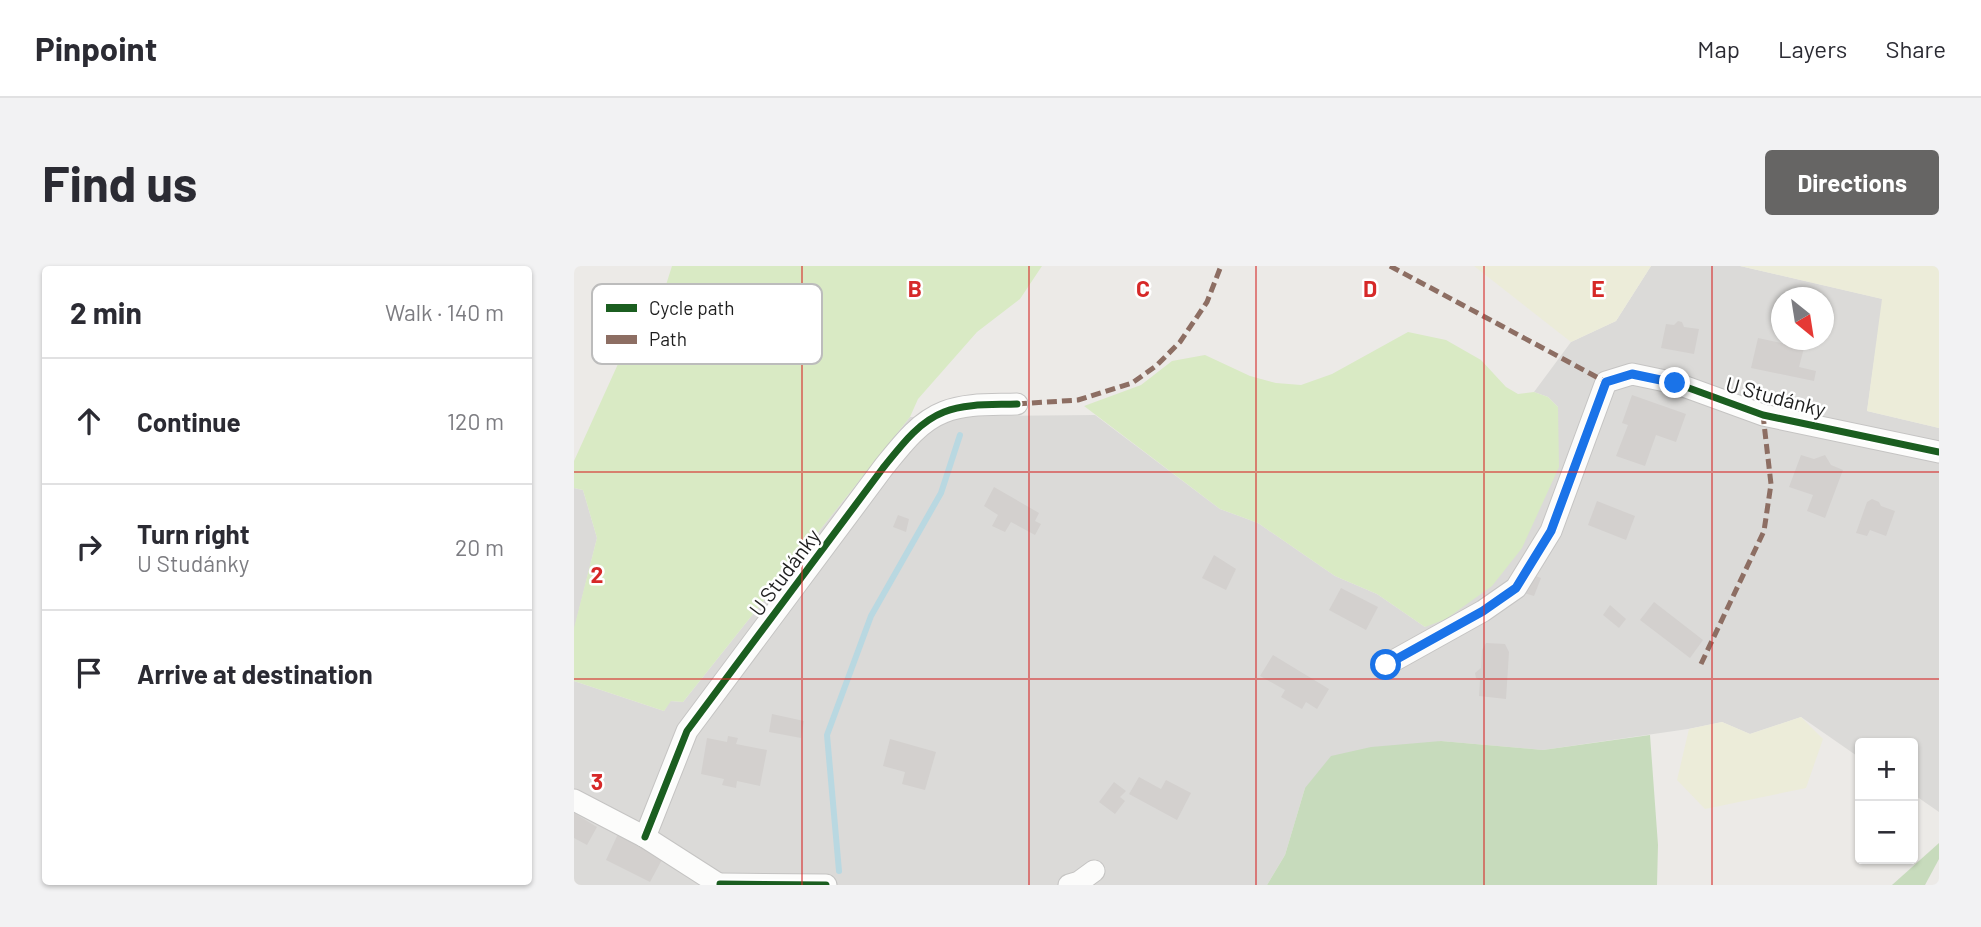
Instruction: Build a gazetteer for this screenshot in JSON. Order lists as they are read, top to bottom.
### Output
{
  "streets": {
    "street": ["U Studánky"]
  },
  "legend": ["Cycle path", "Path"],
  "north": "bottom right",
  "page": {
    "header": "Pinpoint",
    "nav": ["Map", "Layers", "Share"],
    "buttons": "Directions",
    "title": "Find us",
    "heading": ["2 min", "Walk · 140 m"],
    "list": [
      ["Continue", "120 m"],
      ["Turn right", "U Studánky", "20 m"],
      "Arrive at destination"
    ],
    "map_buttons": ["+", "−"]
  },
  "grid": {
    "columns": [
      "B",
      "C",
      "D",
      "E"
    ],
    "rows": ["2", "3"]
  }
}
